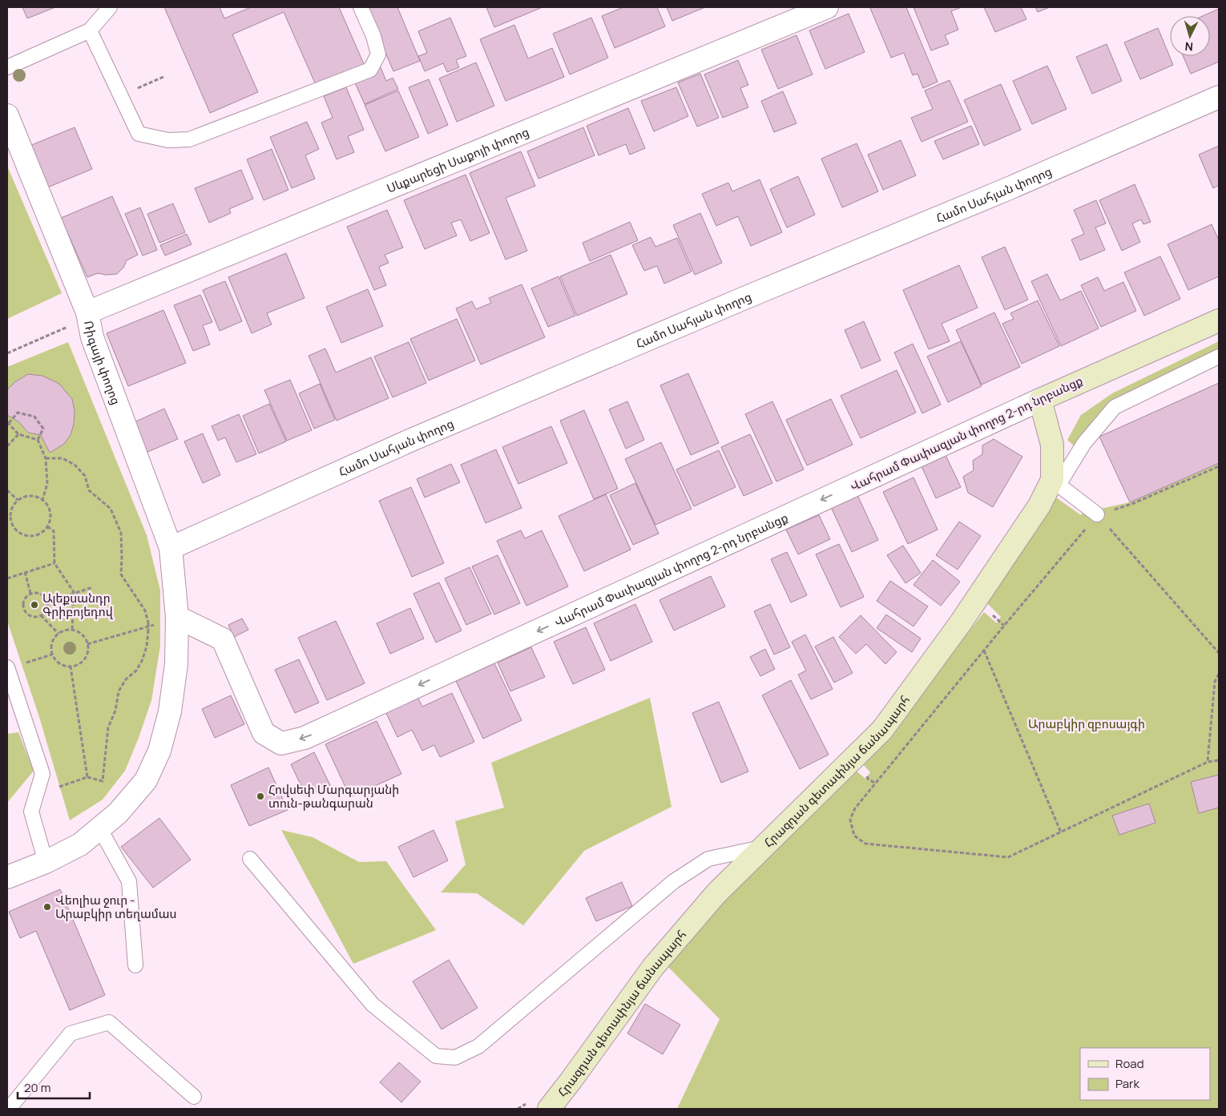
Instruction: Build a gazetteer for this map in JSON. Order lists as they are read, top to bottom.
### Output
{
  "streets": {
    "street": [
      "Սևքարեցի Սաքոյի փողոց",
      "Համո Սահյան փողոց",
      "Ռիգայի փողոց",
      "Վահրամ Փափազյան փողոց 2-րդ նրբանցք",
      "Հրազդան գետափնյա ճանապարհ"
    ]
  },
  "crossings": [
    ["Սևքարեցի Սաքոյի փողոց", "Ռիգայի փողոց"],
    ["Համո Սահյան փողոց", "Ռիգայի փողոց"],
    ["Ռիգայի փողոց", "Վահրամ Փափազյան փողոց 2-րդ նրբանցք"],
    ["Վահրամ Փափազյան փողոց 2-րդ նրբանցք", "Հրազդան գետափնյա ճանապարհ"]
  ],
  "one_way": ["Վահրամ Փափազյան փողոց 2-րդ նրբանցք"],
  "parks": ["Արաբկիր զբոսայգի"],
  "places": ["Ալեքսանդր Գրիբոյեդով", "Հովսեփ Մարգարյանի տուն-թանգարան", "Վեոլիա ջուր - Արաբկիր տեղամաս"],
  "legend": ["Road", "Park"],
  "scale_bar": "20 m",
  "north": "bottom"
}
